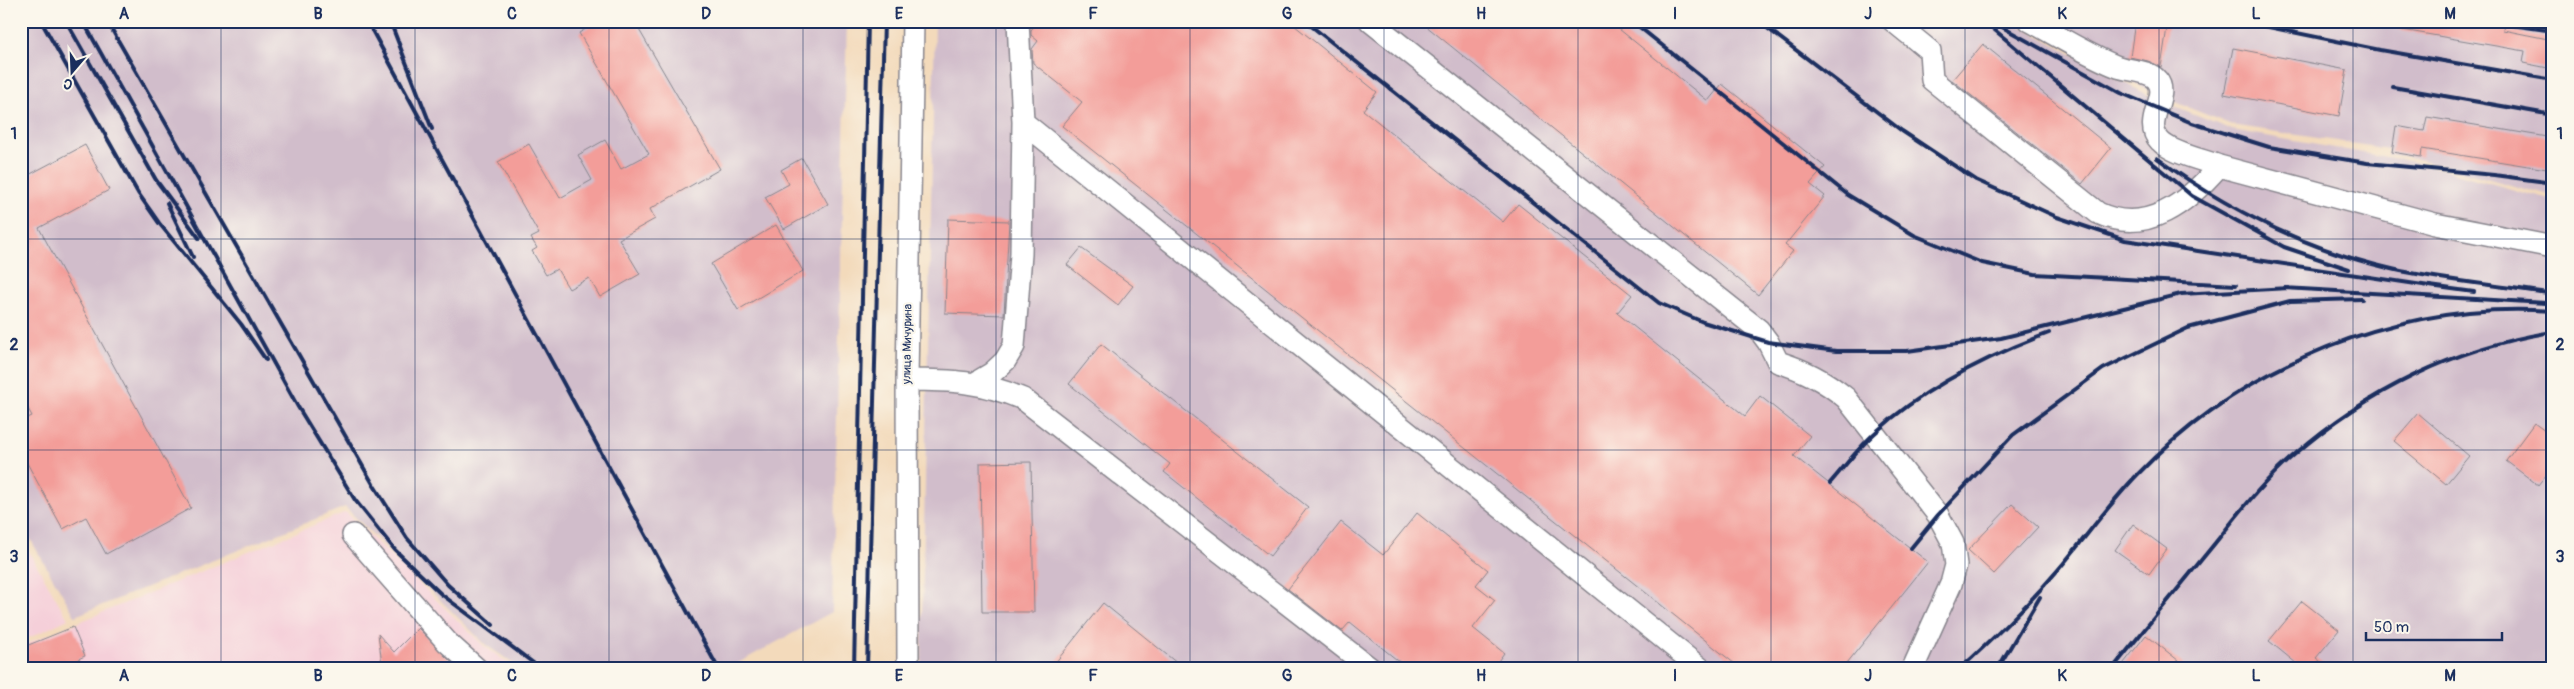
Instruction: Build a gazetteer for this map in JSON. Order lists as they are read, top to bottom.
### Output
{
  "streets": {
    "street": ["улица Мичурина"]
  },
  "scale_bar": "50 m",
  "north": "bottom",
  "grid": {
    "columns": [
      "A",
      "B",
      "C",
      "D",
      "E",
      "F",
      "G",
      "H",
      "I",
      "J",
      "K",
      "L",
      "M"
    ],
    "rows": ["1", "2", "3"]
  }
}
